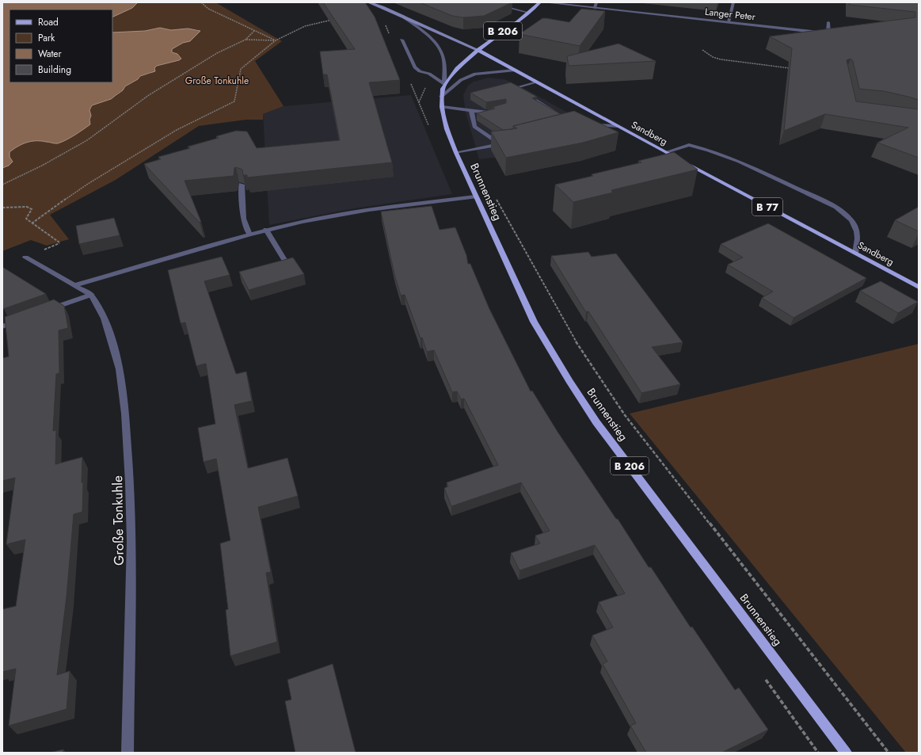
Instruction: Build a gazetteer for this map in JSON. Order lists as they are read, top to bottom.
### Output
{
  "streets": {
    "main road": [
      "B 206",
      "Sandberg",
      "Brunnenstieg",
      "B 77"
    ],
    "street": ["Langer Peter", "Große Tonkuhle"]
  },
  "crossings": [
    ["B 206", "Sandberg"],
    ["B 206", "Brunnenstieg"],
    ["Sandberg", "Brunnenstieg"]
  ],
  "parks": ["Große Tonkuhle"],
  "legend": [
    "Road",
    "Park",
    "Water",
    "Building"
  ]
}
